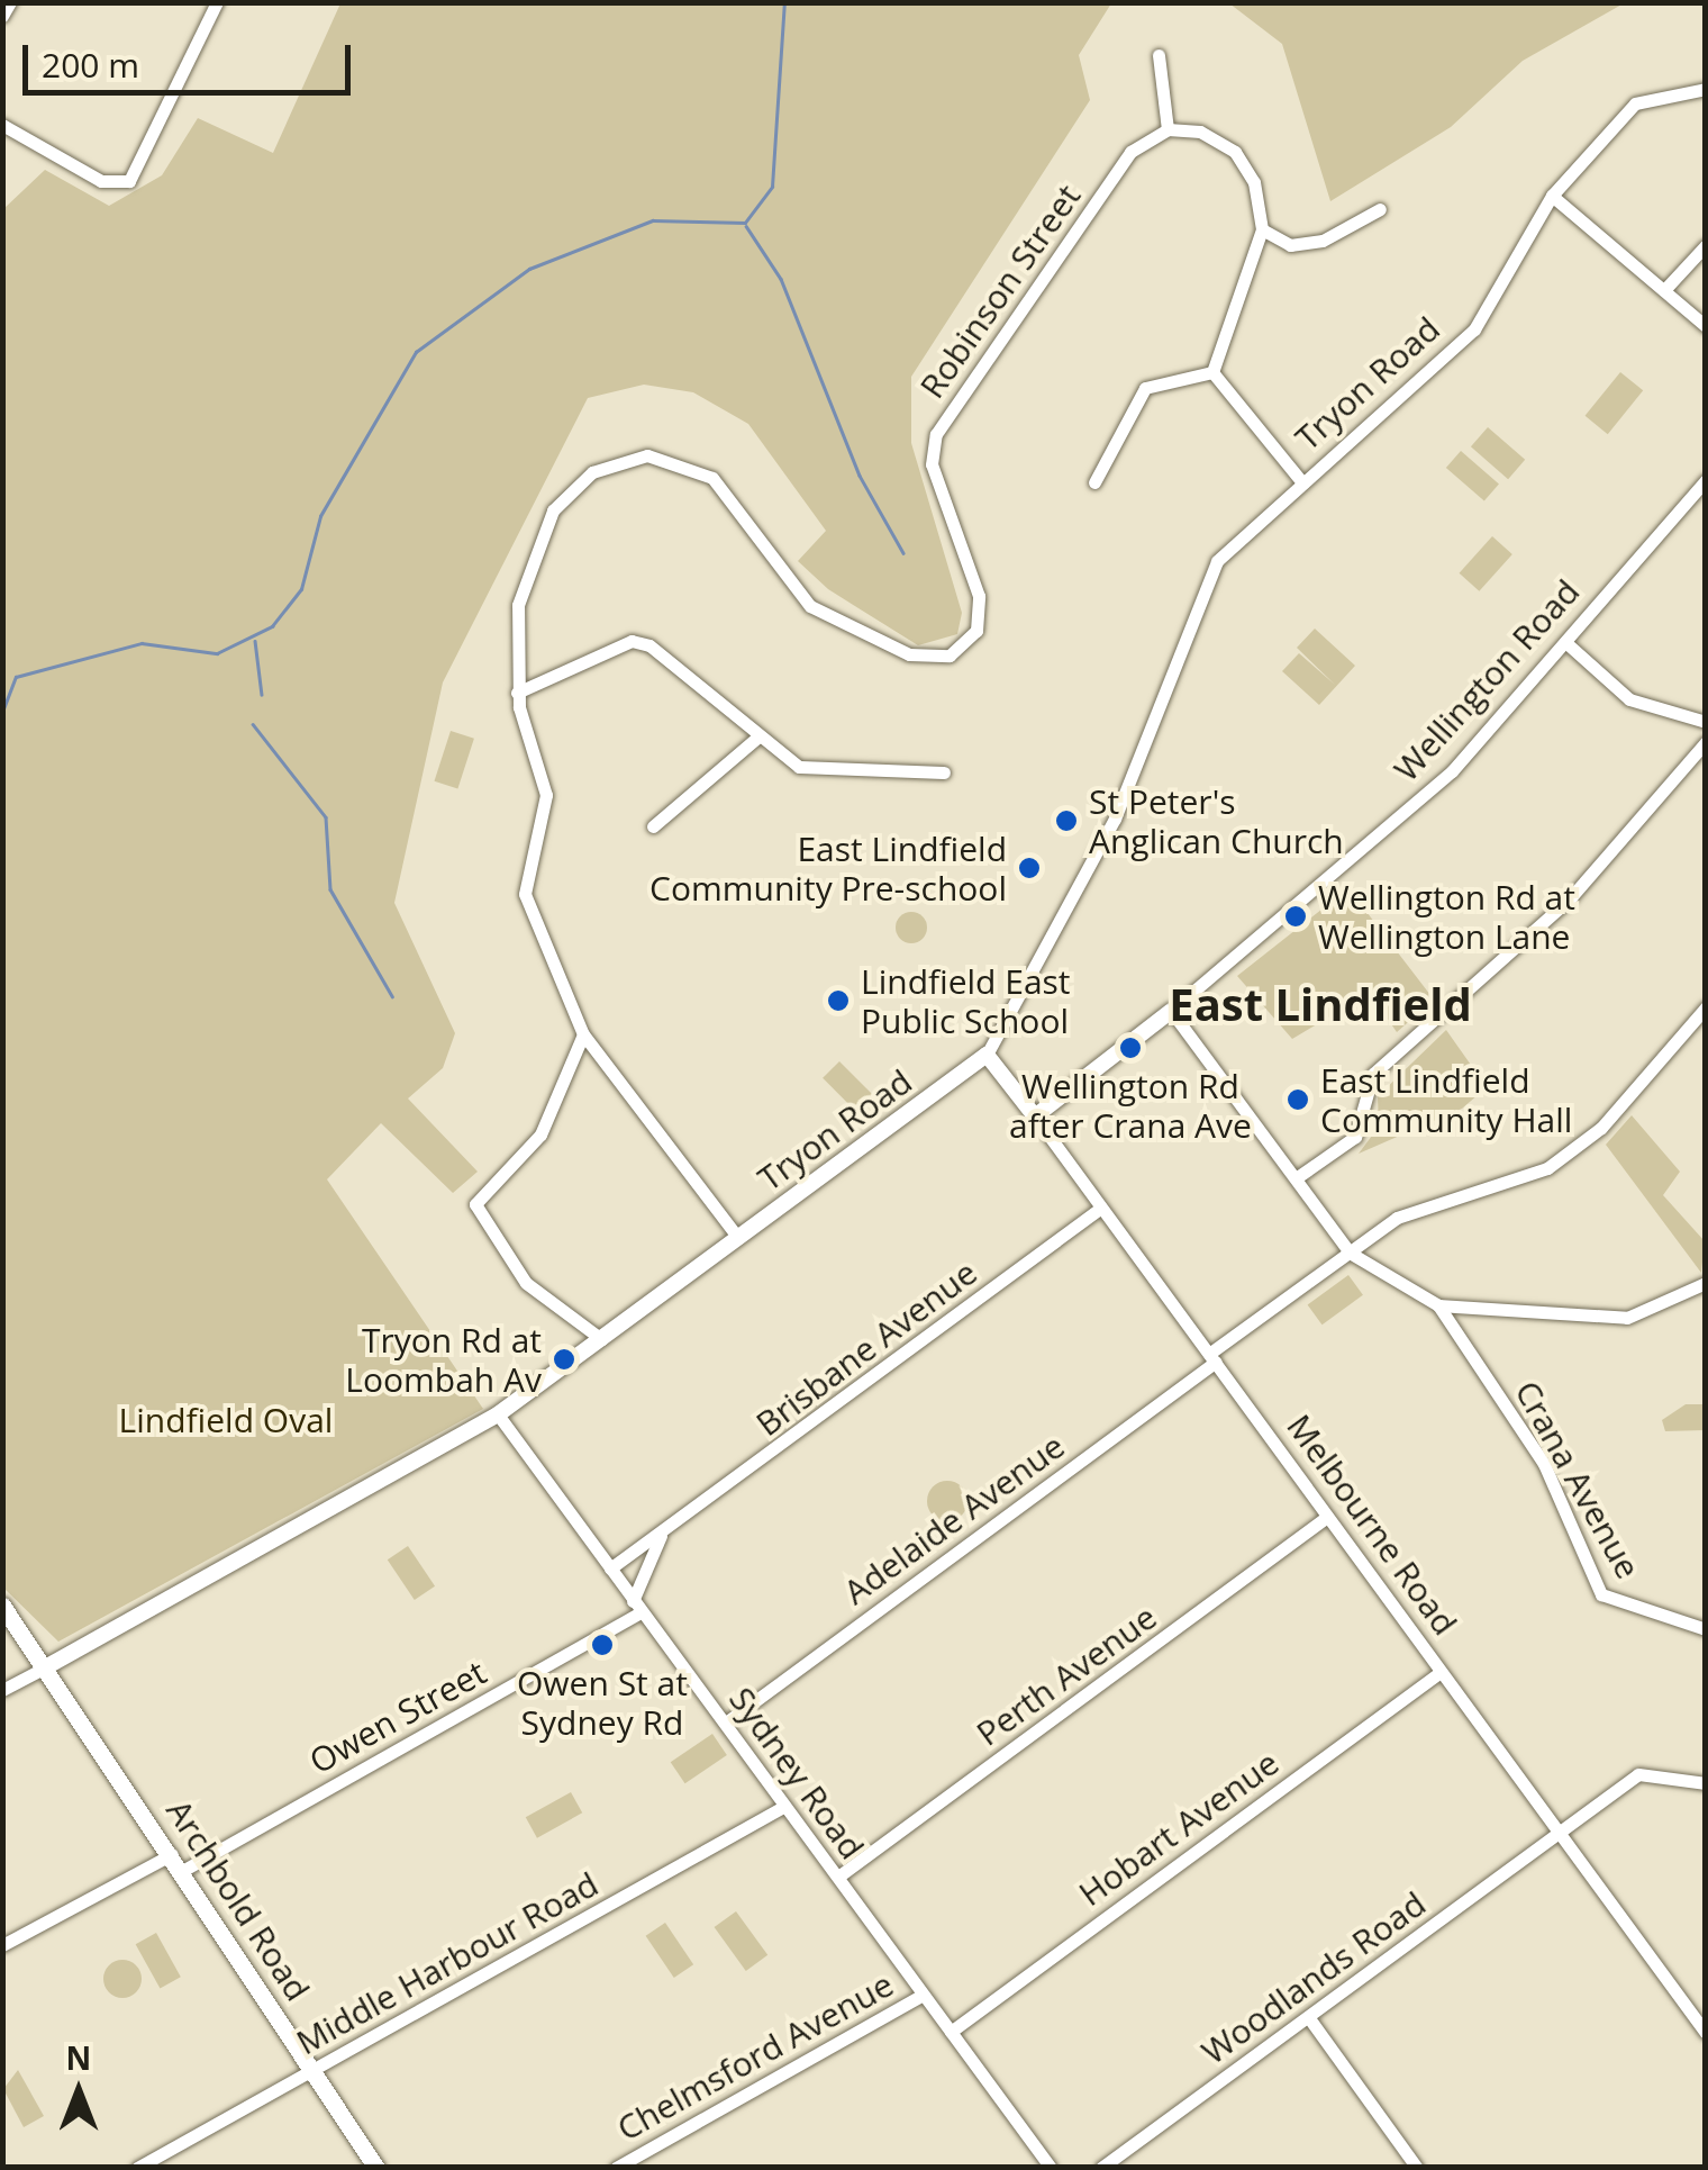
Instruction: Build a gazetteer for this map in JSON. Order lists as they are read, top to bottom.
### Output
{
  "streets": {
    "main road": ["Archbold Road"],
    "street": [
      "Robinson Street",
      "Tryon Road",
      "Wellington Road",
      "Brisbane Avenue",
      "Crana Avenue",
      "Adelaide Avenue",
      "Melbourne Road",
      "Perth Avenue",
      "Owen Street",
      "Sydney Road",
      "Hobart Avenue",
      "Middle Harbour Road",
      "Woodlands Road",
      "Chelmsford Avenue"
    ]
  },
  "crossings": [
    ["Robinson Street", "Tryon Road"],
    ["Tryon Road", "Melbourne Road"],
    ["Tryon Road", "Sydney Road"],
    ["Tryon Road", "Archbold Road"],
    ["Wellington Road", "Crana Avenue"],
    ["Wellington Road", "Melbourne Road"],
    ["Brisbane Avenue", "Melbourne Road"],
    ["Brisbane Avenue", "Owen Street"],
    ["Brisbane Avenue", "Sydney Road"],
    ["Crana Avenue", "Adelaide Avenue"],
    ["Adelaide Avenue", "Melbourne Road"],
    ["Adelaide Avenue", "Sydney Road"],
    ["Melbourne Road", "Perth Avenue"],
    ["Melbourne Road", "Hobart Avenue"],
    ["Melbourne Road", "Woodlands Road"],
    ["Perth Avenue", "Sydney Road"],
    ["Owen Street", "Sydney Road"],
    ["Owen Street", "Archbold Road"],
    ["Sydney Road", "Hobart Avenue"],
    ["Sydney Road", "Middle Harbour Road"],
    ["Sydney Road", "Chelmsford Avenue"],
    ["Archbold Road", "Middle Harbour Road"]
  ],
  "districts": ["East Lindfield"],
  "parks": ["Lindfield Oval"],
  "places": [
    "St Peter's Anglican Church",
    "East Lindfield Community Pre-school",
    "Wellington Rd at Wellington Lane",
    "Lindfield East Public School",
    "Wellington Rd after Crana Ave",
    "East Lindfield Community Hall",
    "Tryon Rd at Loombah Av",
    "Owen St at Sydney Rd"
  ],
  "scale_bar": "200 m",
  "north": "top"
}
